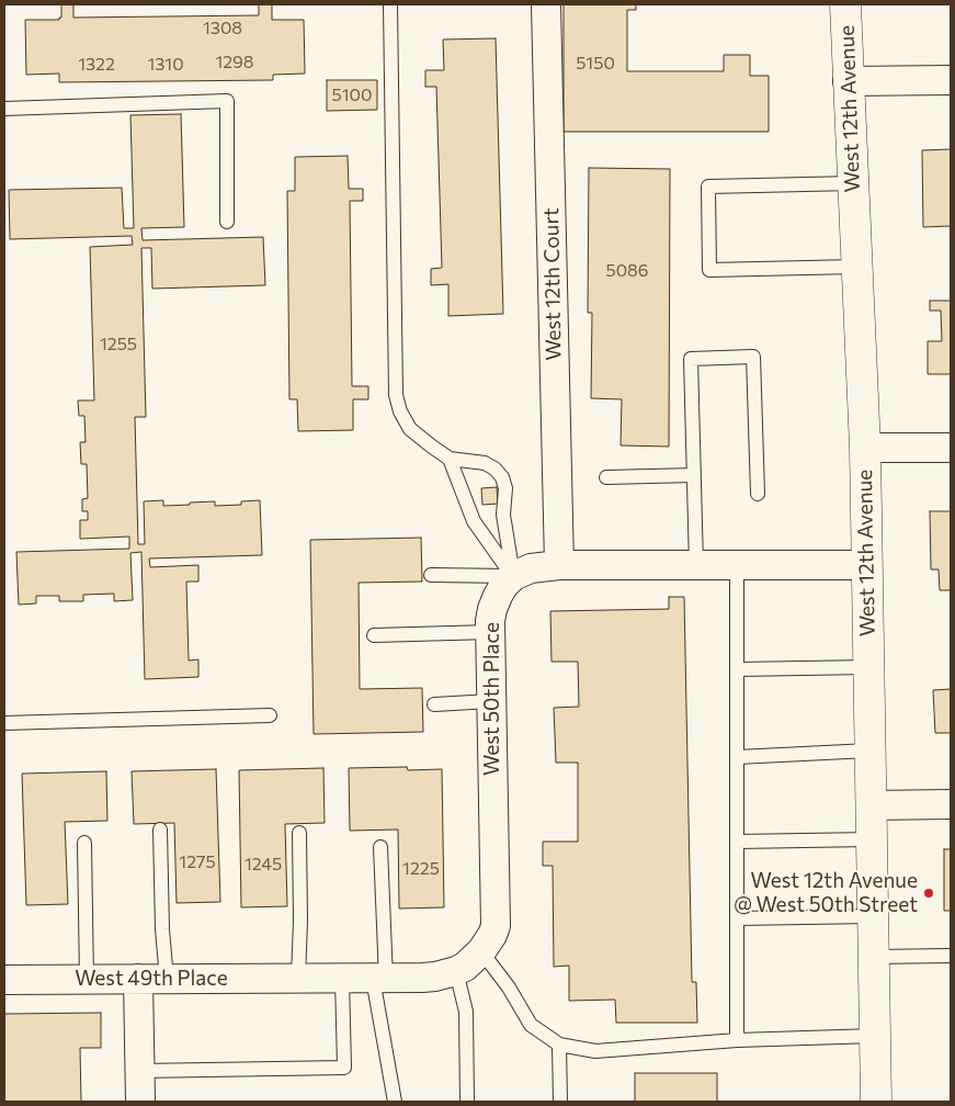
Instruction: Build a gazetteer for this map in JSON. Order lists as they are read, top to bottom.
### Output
{
  "streets": {
    "main road": ["West 12th Avenue"],
    "street": ["West 12th Court", "West 50th Place", "West 49th Place"]
  },
  "places": ["West 12th Avenue @ West 50th Street"],
  "house_numbers": [
    "1308",
    "1298",
    "5150",
    "1322",
    "1310",
    "5100",
    "5086",
    "1255",
    "1275",
    "1245",
    "1225"
  ]
}
